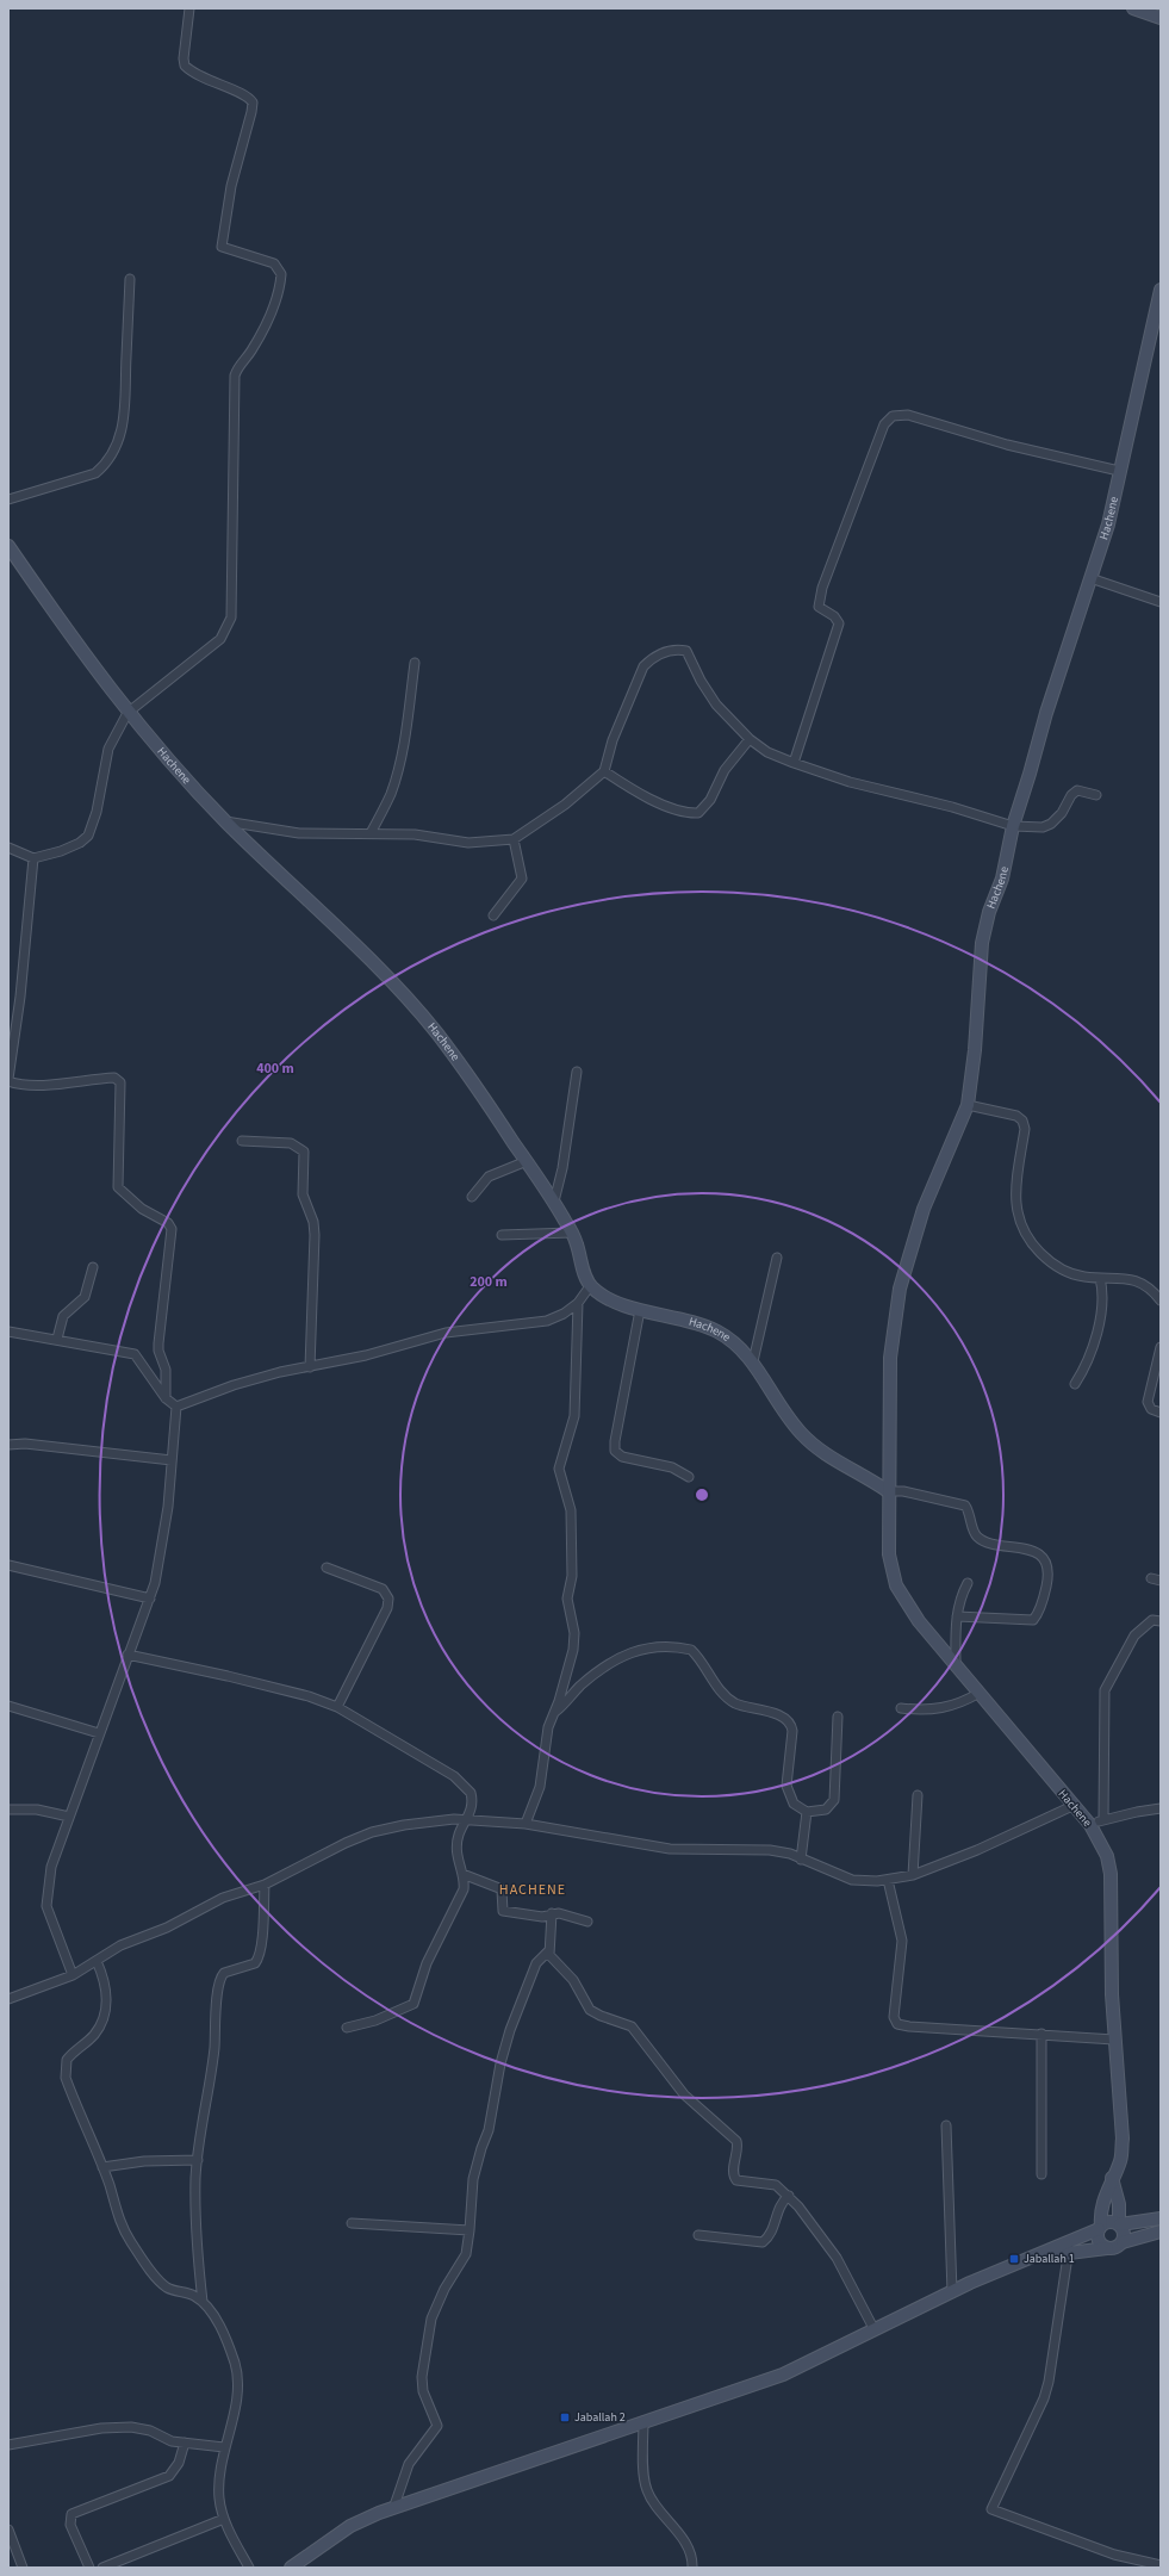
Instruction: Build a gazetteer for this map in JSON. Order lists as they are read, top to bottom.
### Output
{
  "streets": {
    "street": ["Hachene"]
  },
  "districts": ["HACHENE"],
  "places": {
    "transit": ["Jaballah 1", "Jaballah 2"]
  },
  "rings": ["400 m", "200 m"]
}
